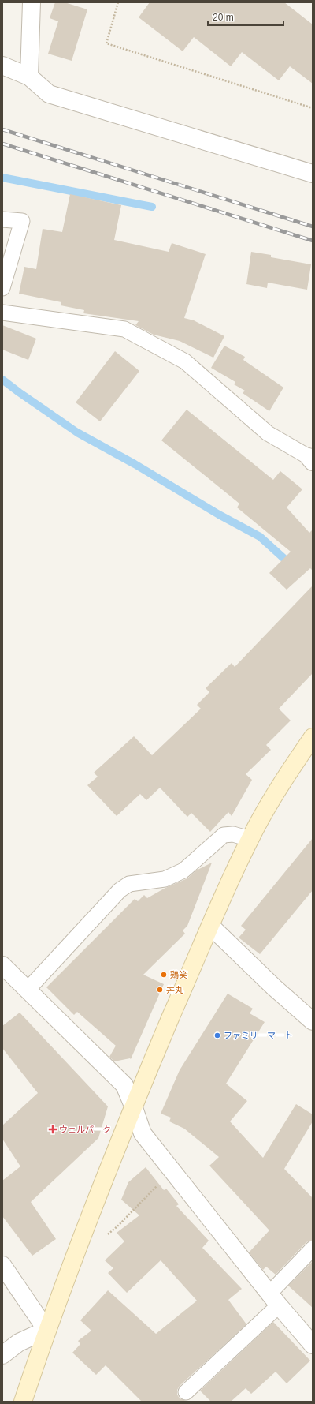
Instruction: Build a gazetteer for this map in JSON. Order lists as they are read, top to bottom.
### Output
{
  "places": {
    "other": ["鶏笑", "丼丸", "ファミリーマート"],
    "health": ["ウェルパーク"]
  },
  "scale_bar": "20 m"
}
